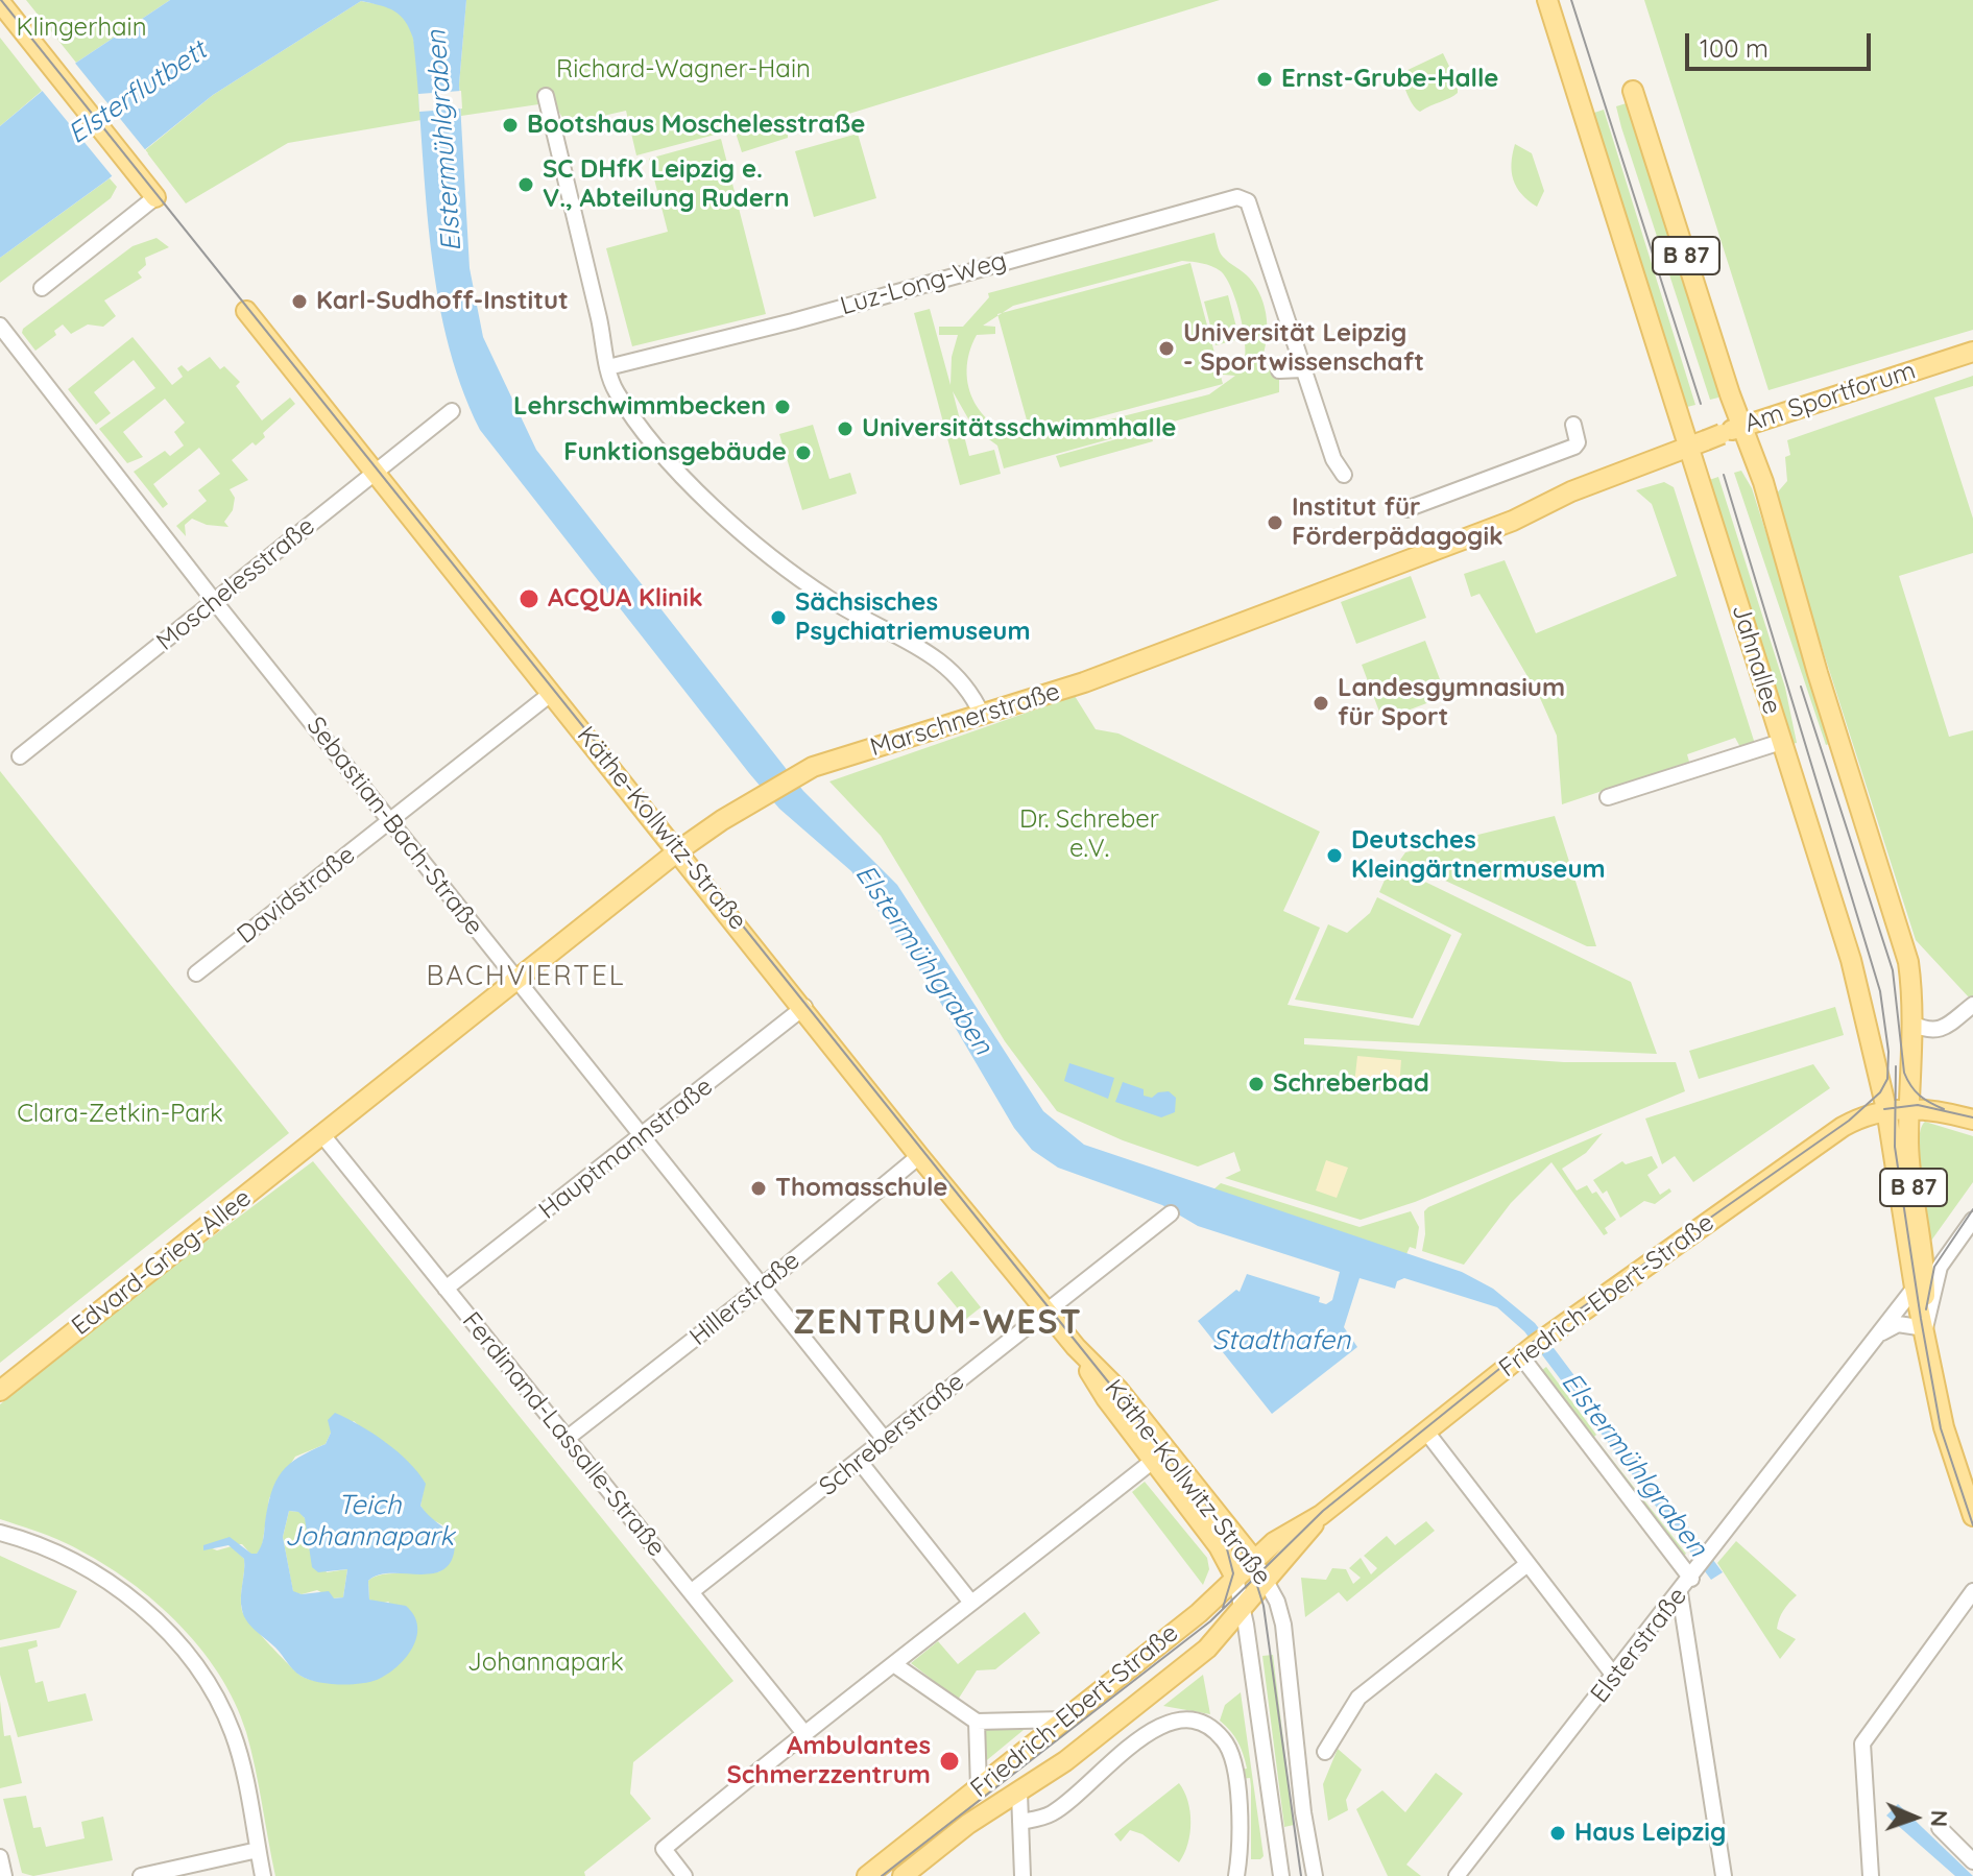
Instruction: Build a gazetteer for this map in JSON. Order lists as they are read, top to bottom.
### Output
{
  "streets": {
    "main road": [
      "B 87",
      "Am Sportforum",
      "Jahnallee",
      "Marschnerstraße",
      "Käthe-Kollwitz-Straße",
      "Edvard-Grieg-Allee",
      "Friedrich-Ebert-Straße"
    ],
    "street": [
      "Luz-Long-Weg",
      "Moschelesstraße",
      "Sebastian-Bach-Straße",
      "Davidstraße",
      "Hauptmannstraße",
      "Hillerstraße",
      "Ferdinand-Lassalle-Straße",
      "Schreberstraße",
      "Elsterstraße"
    ]
  },
  "crossings": [
    ["B 87", "Am Sportforum"],
    ["B 87", "Jahnallee"],
    ["Am Sportforum", "Jahnallee"],
    ["Am Sportforum", "Marschnerstraße"],
    ["Moschelesstraße", "Sebastian-Bach-Straße"],
    ["Moschelesstraße", "Käthe-Kollwitz-Straße"],
    ["Jahnallee", "Marschnerstraße"],
    ["Jahnallee", "Friedrich-Ebert-Straße"],
    ["Jahnallee", "Elsterstraße"],
    ["Marschnerstraße", "Sebastian-Bach-Straße"],
    ["Marschnerstraße", "Käthe-Kollwitz-Straße"],
    ["Marschnerstraße", "Edvard-Grieg-Allee"],
    ["Marschnerstraße", "Ferdinand-Lassalle-Straße"],
    ["Sebastian-Bach-Straße", "Davidstraße"],
    ["Sebastian-Bach-Straße", "Hauptmannstraße"],
    ["Sebastian-Bach-Straße", "Hillerstraße"],
    ["Sebastian-Bach-Straße", "Schreberstraße"],
    ["Käthe-Kollwitz-Straße", "Davidstraße"],
    ["Käthe-Kollwitz-Straße", "Hauptmannstraße"],
    ["Käthe-Kollwitz-Straße", "Friedrich-Ebert-Straße"],
    ["Käthe-Kollwitz-Straße", "Hillerstraße"],
    ["Käthe-Kollwitz-Straße", "Schreberstraße"],
    ["Hauptmannstraße", "Ferdinand-Lassalle-Straße"],
    ["Edvard-Grieg-Allee", "Ferdinand-Lassalle-Straße"],
    ["Hillerstraße", "Ferdinand-Lassalle-Straße"],
    ["Ferdinand-Lassalle-Straße", "Schreberstraße"]
  ],
  "districts": ["BACHVIERTEL", "ZENTRUM-WEST"],
  "water": [
    "Elsterflutbett",
    "Elstermühlgraben",
    "Stadthafen",
    "Teich Johannapark"
  ],
  "parks": [
    "Klingerhain",
    "Richard-Wagner-Hain",
    "Dr. Schreber e.V.",
    "Clara-Zetkin-Park",
    "Johannapark"
  ],
  "places": [
    "Ernst-Grube-Halle",
    "Bootshaus Moschelesstraße",
    "SC DHfK Leipzig e. V., Abteilung Rudern",
    "Karl-Sudhoff-Institut",
    "Universität Leipzig - Sportwissenschaft",
    "Lehrschwimmbecken",
    "Universitätsschwimmhalle",
    "Funktionsgebäude",
    "Institut für Förderpädagogik",
    "ACQUA Klinik",
    "Sächsisches Psychiatriemuseum",
    "Landesgymnasium für Sport",
    "Deutsches Kleingärtnermuseum",
    "Schreberbad",
    "Thomasschule",
    "Ambulantes Schmerzzentrum",
    "Haus Leipzig"
  ],
  "scale_bar": "100 m",
  "north": "right"
}
